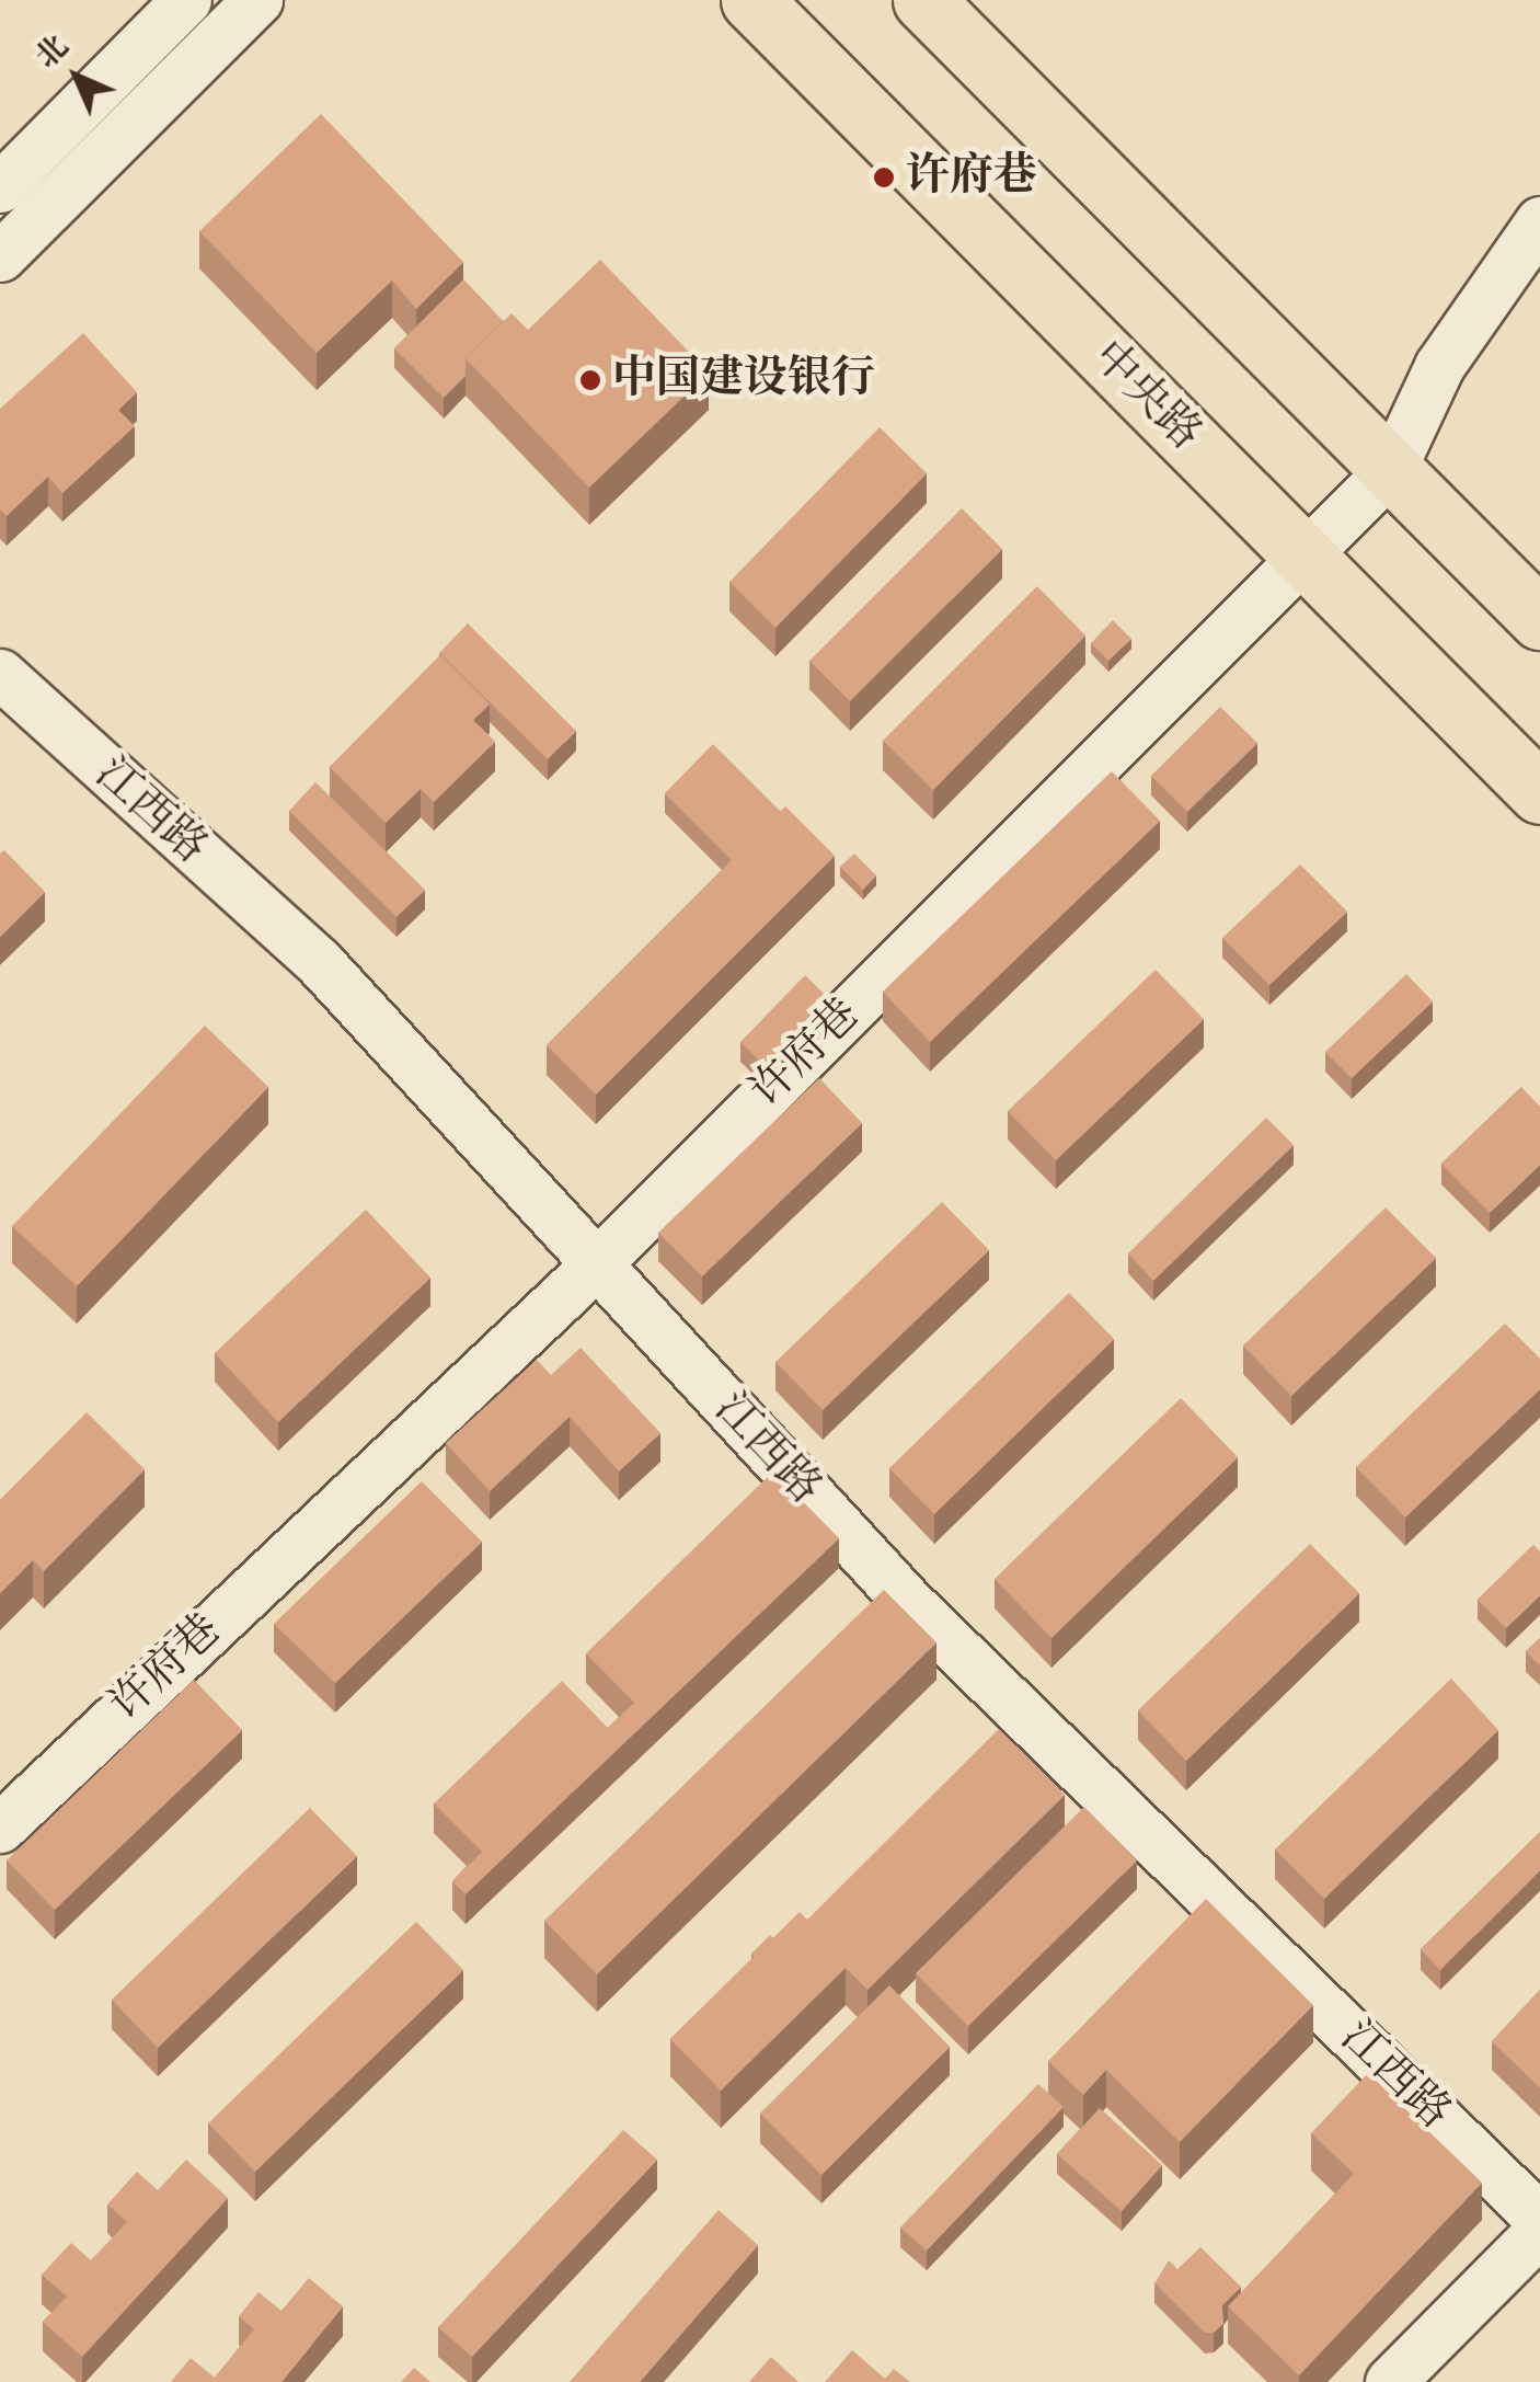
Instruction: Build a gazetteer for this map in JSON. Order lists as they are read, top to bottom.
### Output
{
  "streets": {
    "main road": ["中央路"],
    "street": ["江西路", "许府巷"]
  },
  "crossings": [
    ["中央路", "许府巷"],
    ["江西路", "许府巷"]
  ],
  "places": ["许府巷", "中国建设银行"],
  "north": "top left"
}
